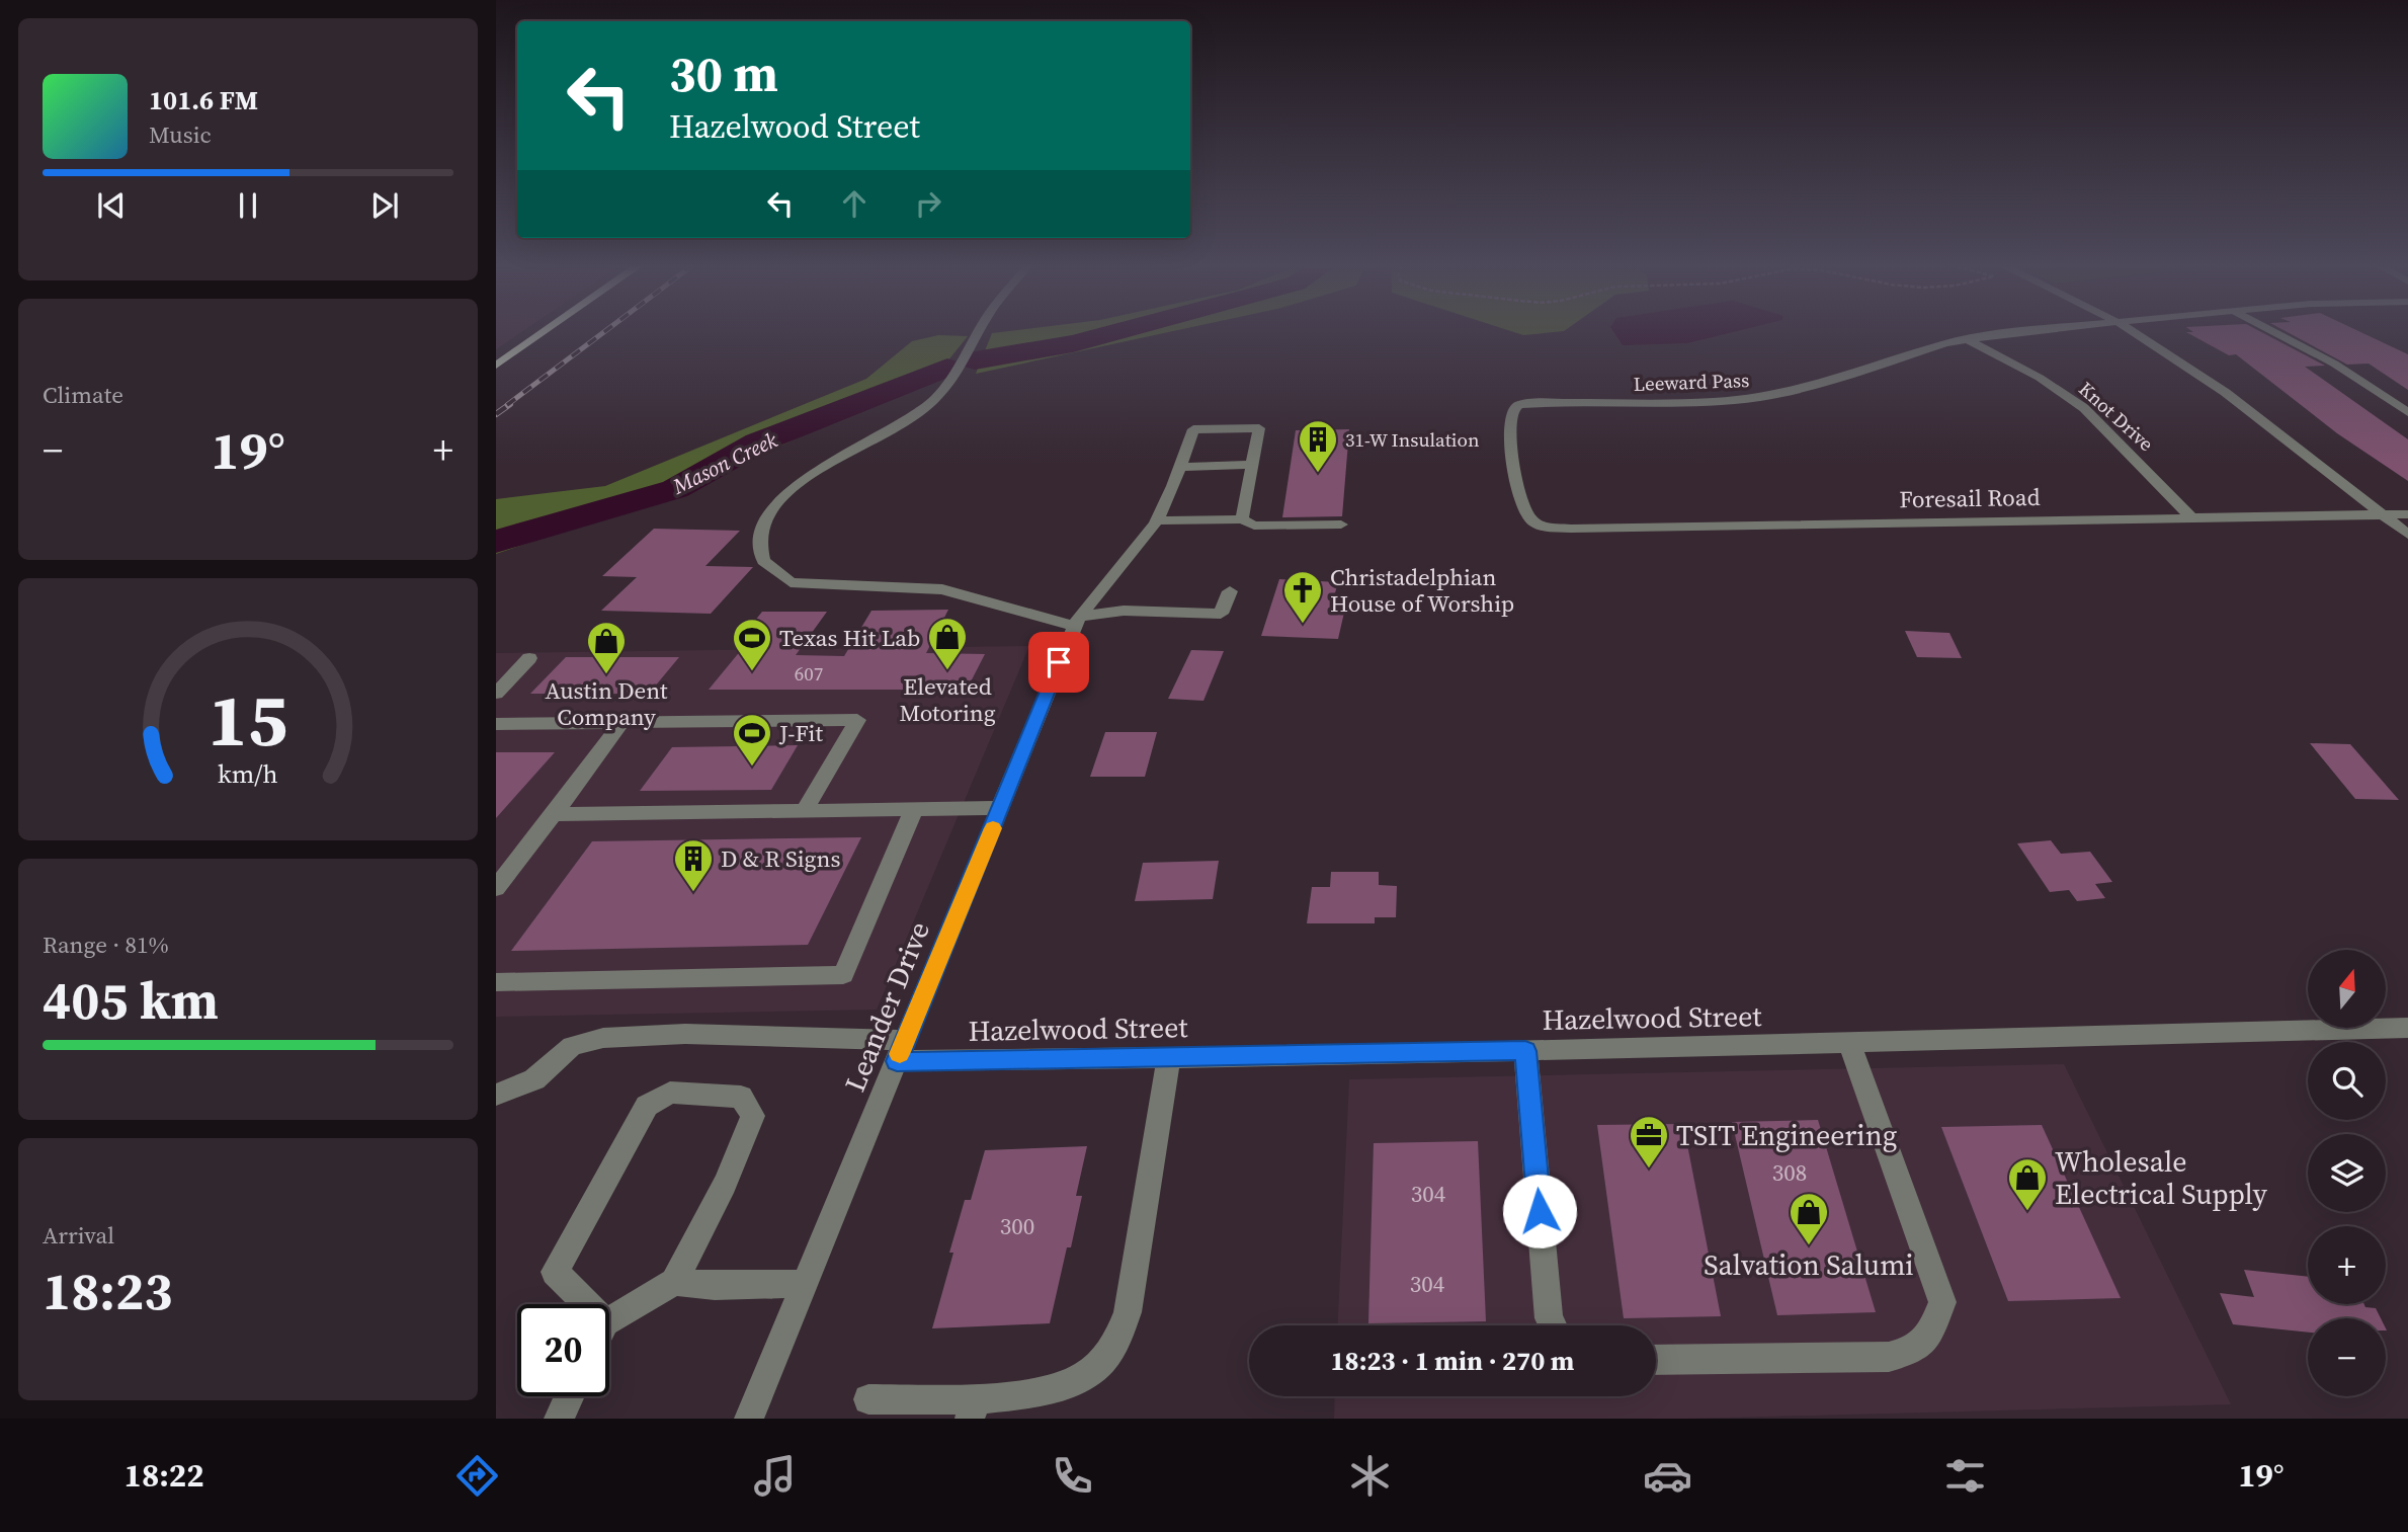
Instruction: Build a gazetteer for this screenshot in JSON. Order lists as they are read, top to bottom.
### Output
{
  "streets": {
    "street": [
      "Leeward Pass",
      "Knot Drive",
      "Foresail Road",
      "Leander Drive",
      "Hazelwood Street"
    ]
  },
  "crossings": [
    ["Leeward Pass", "Knot Drive"],
    ["Leeward Pass", "Foresail Road"],
    ["Knot Drive", "Foresail Road"],
    ["Leander Drive", "Hazelwood Street"]
  ],
  "water": ["Mason Creek"],
  "places": {
    "building": ["31-W Insulation", "D & R Signs"],
    "church": ["Christadelphian House of Worship"],
    "shop": [
      "Elevated Motoring",
      "Austin Dent Company",
      "Wholesale Electrical Supply",
      "Salvation Salumi"
    ],
    "sports": ["Texas Hit Lab", "J-Fit"],
    "office": ["TSIT Engineering"]
  },
  "house_numbers": [
    "607",
    "308",
    "304",
    "300",
    "304"
  ],
  "north": "top",
  "page": {
    "turn": ["30 m", "Hazelwood Street"],
    "song": ["101.6 FM", "Music"],
    "tile": [
      "Climate",
      ["Range · 81%", "405 km"],
      ["Arrival", "18:23"]
    ],
    "heat": ["−", "19°", "+"],
    "map_buttons": ["+", "−"],
    "limit": "20",
    "trip": "18:23 · 1 min · 270 m",
    "tabs": ["18:22", "19°"],
    "gauge": ["15", "km/h"]
  }
}
